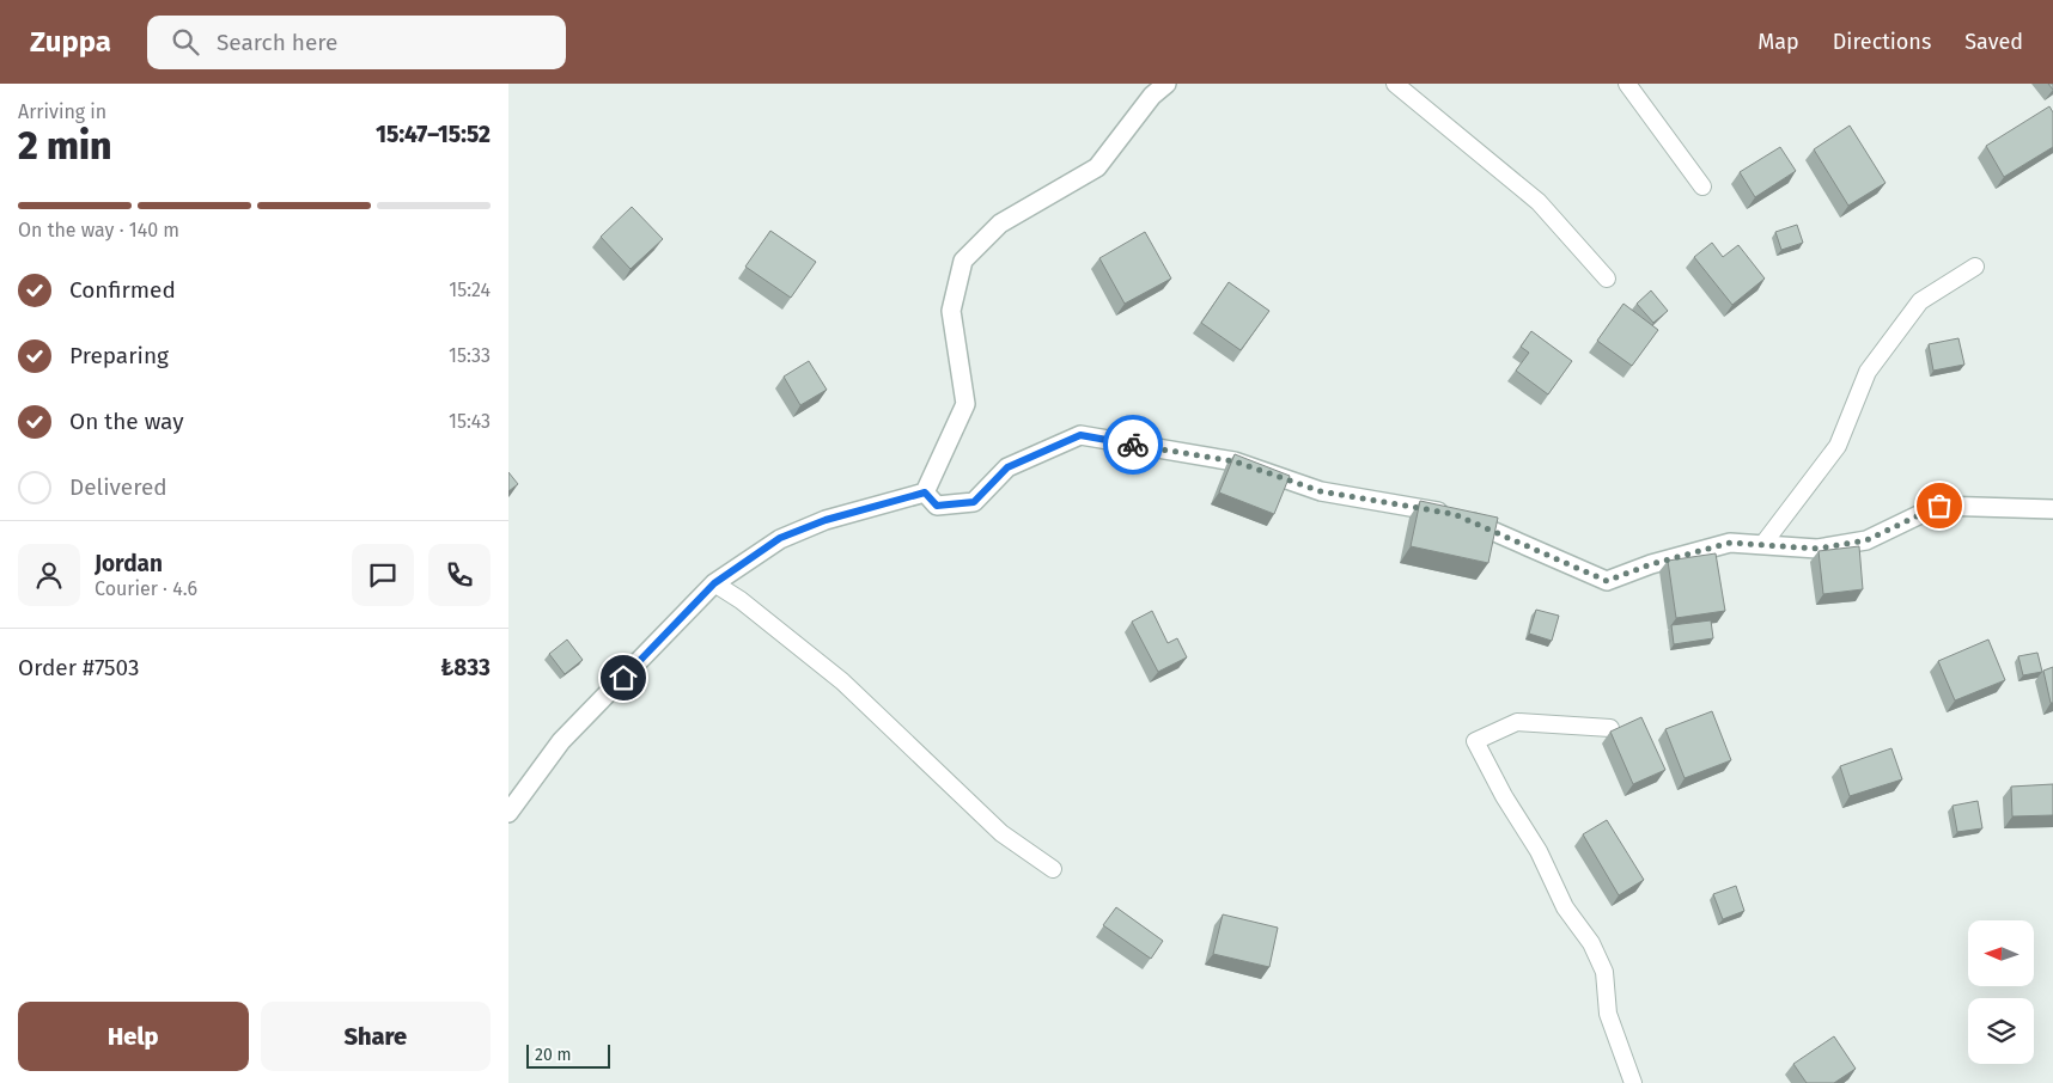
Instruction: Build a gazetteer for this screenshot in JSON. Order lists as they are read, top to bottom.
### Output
{
  "scale_bar": "20 m",
  "north": "left",
  "page": {
    "header": "Zuppa",
    "search": "Search here",
    "nav": ["Map", "Directions", "Saved"],
    "heading": ["2 min", "Arriving in", "15:47–15:52"],
    "panel": [
      "Jordan",
      "Courier · 4.6",
      "Order #7503",
      "₺833"
    ],
    "bar": "On the way · 140 m",
    "list": [
      ["Confirmed", "15:24"],
      ["Preparing", "15:33"],
      ["On the way", "15:43"],
      "Delivered"
    ],
    "buttons": ["Help", "Share"],
    "scale": "20 m"
  }
}
